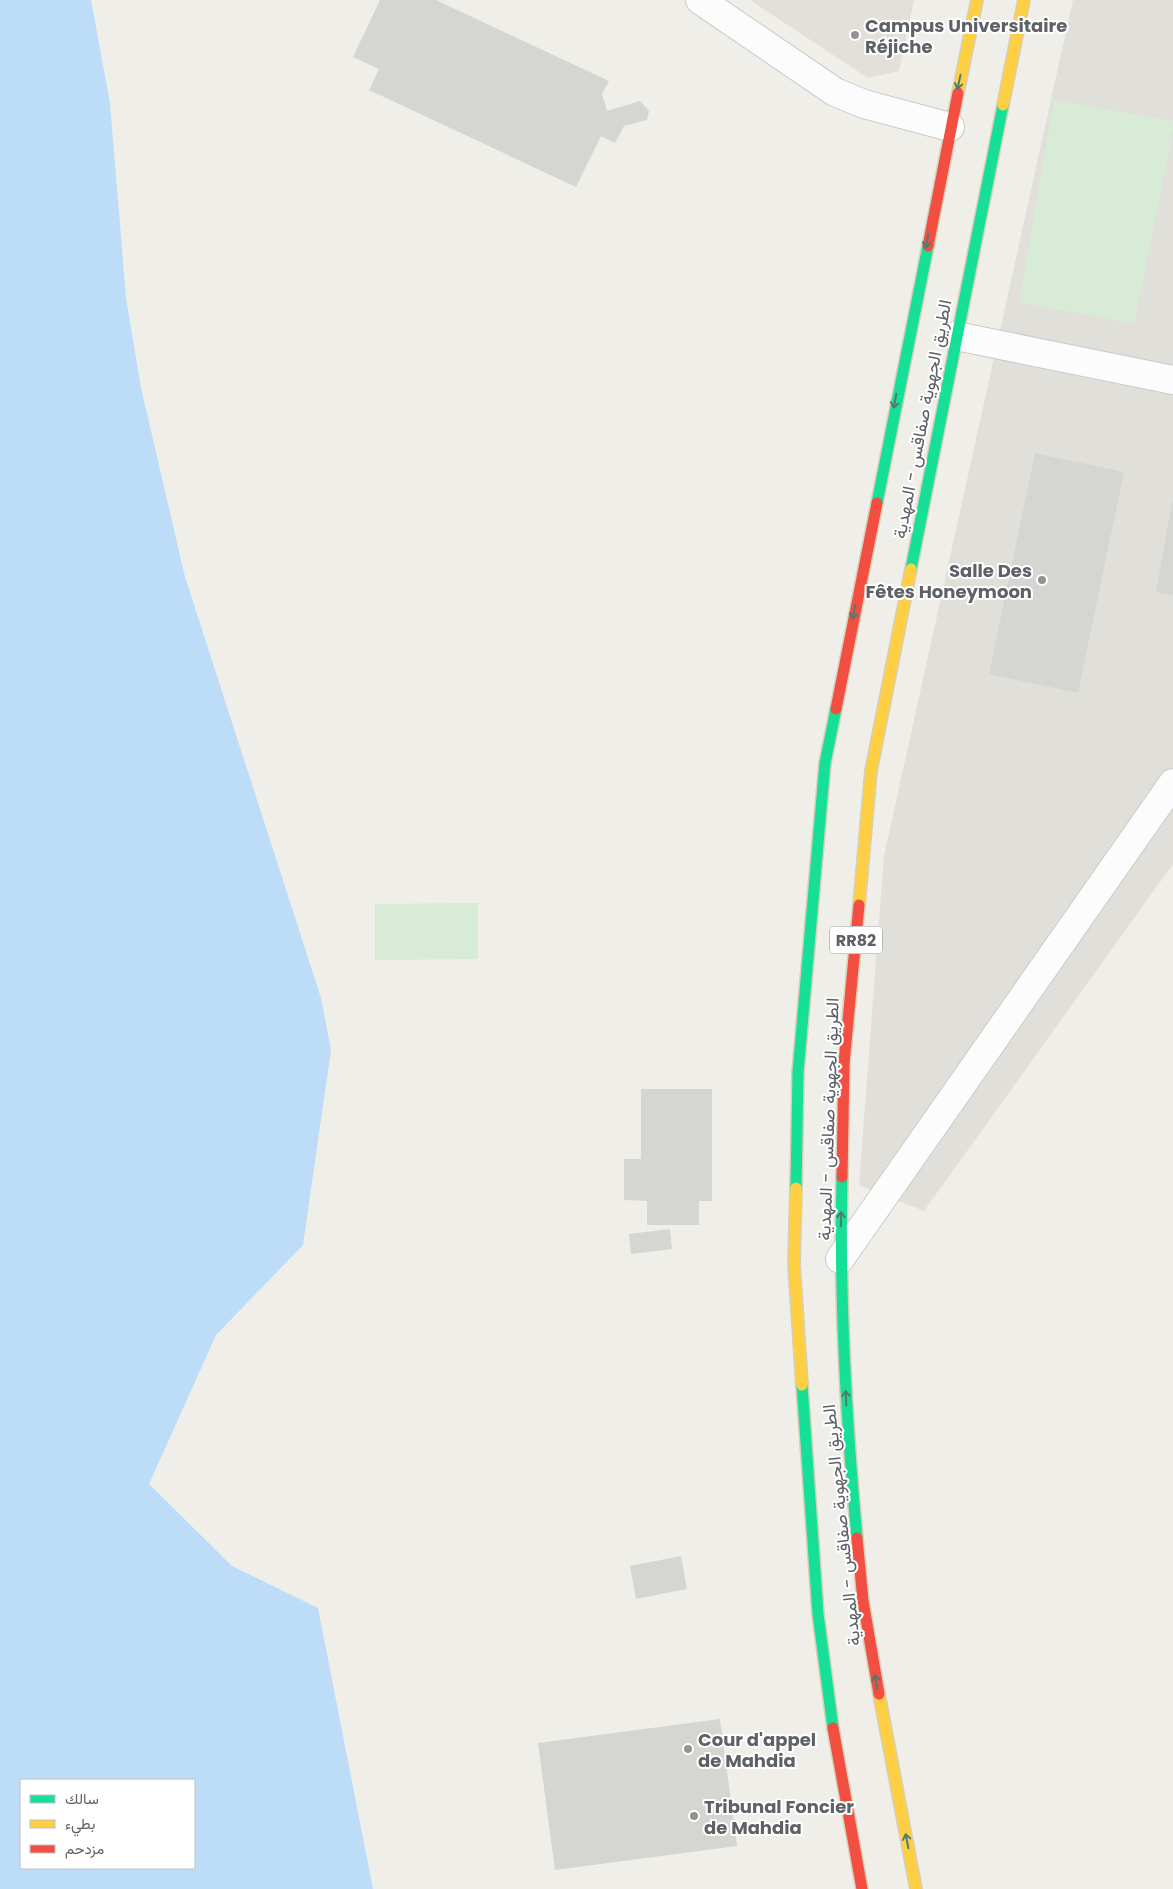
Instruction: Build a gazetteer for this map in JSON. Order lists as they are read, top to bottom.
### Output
{
  "streets": {
    "main road": ["الطريق الجهوية صفاقس - المهدية", "RR82"]
  },
  "places": [
    "Campus Universitaire Réjiche",
    "Salle Des Fêtes Honeymoon",
    "Cour d'appel de Mahdia",
    "Tribunal Foncier de Mahdia"
  ],
  "legend": ["سالك", "بطيء", "مزدحم"]
}
